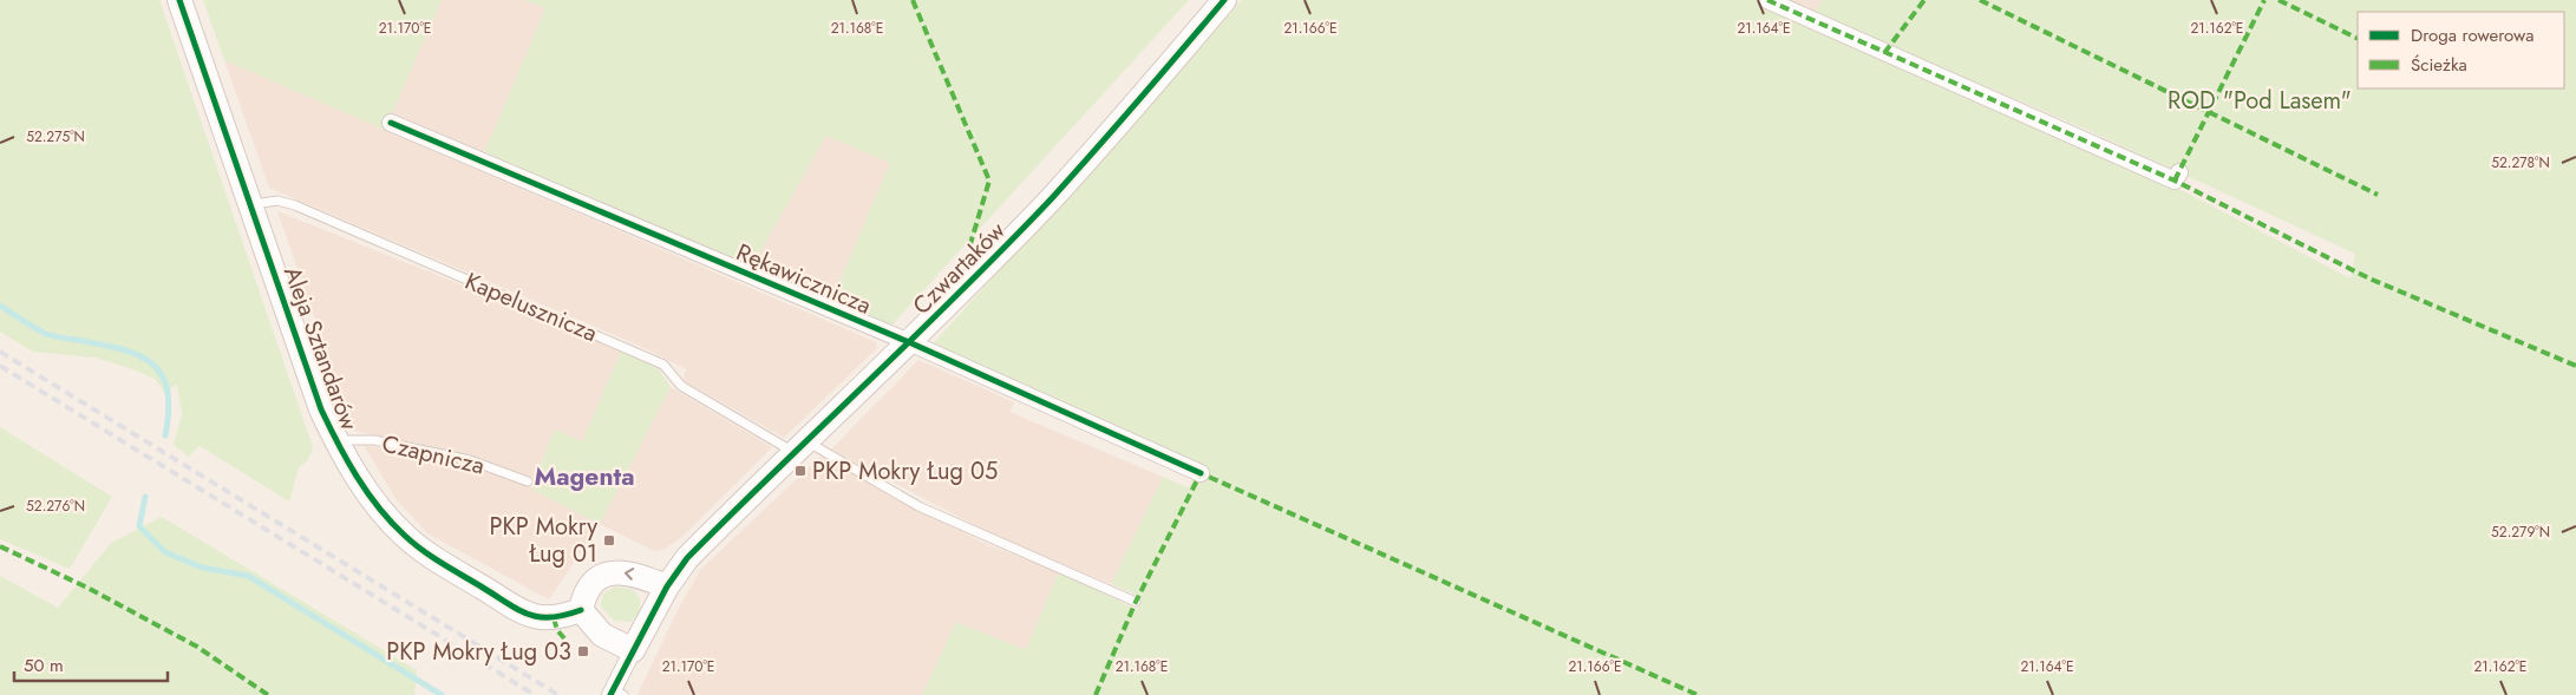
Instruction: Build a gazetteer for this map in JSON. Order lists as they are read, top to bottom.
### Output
{
  "streets": {
    "street": ["Czwartaków", "Rękawicznicza", "Aleja Sztandarów"],
    "lane": ["Kapelusznicza", "Czapnicza"]
  },
  "crossings": [
    ["Czwartaków", "Rękawicznicza"],
    ["Czwartaków", "Kapelusznicza"],
    ["Kapelusznicza", "Aleja Sztandarów"],
    ["Aleja Sztandarów", "Czapnicza"]
  ],
  "districts": ["Magenta"],
  "parks": ["ROD \"Pod Lasem\""],
  "places": {
    "transit": ["PKP Mokry Ług 05", "PKP Mokry Ług 01", "PKP Mokry Ług 03"]
  },
  "legend": ["Droga rowerowa", "Ścieżka"],
  "scale_bar": "50 m",
  "coordinates": [
    "21.170°E",
    "21.168°E",
    "21.166°E",
    "21.164°E",
    "21.162°E",
    "52.275°N",
    "52.278°N",
    "52.276°N",
    "52.279°N"
  ]
}
